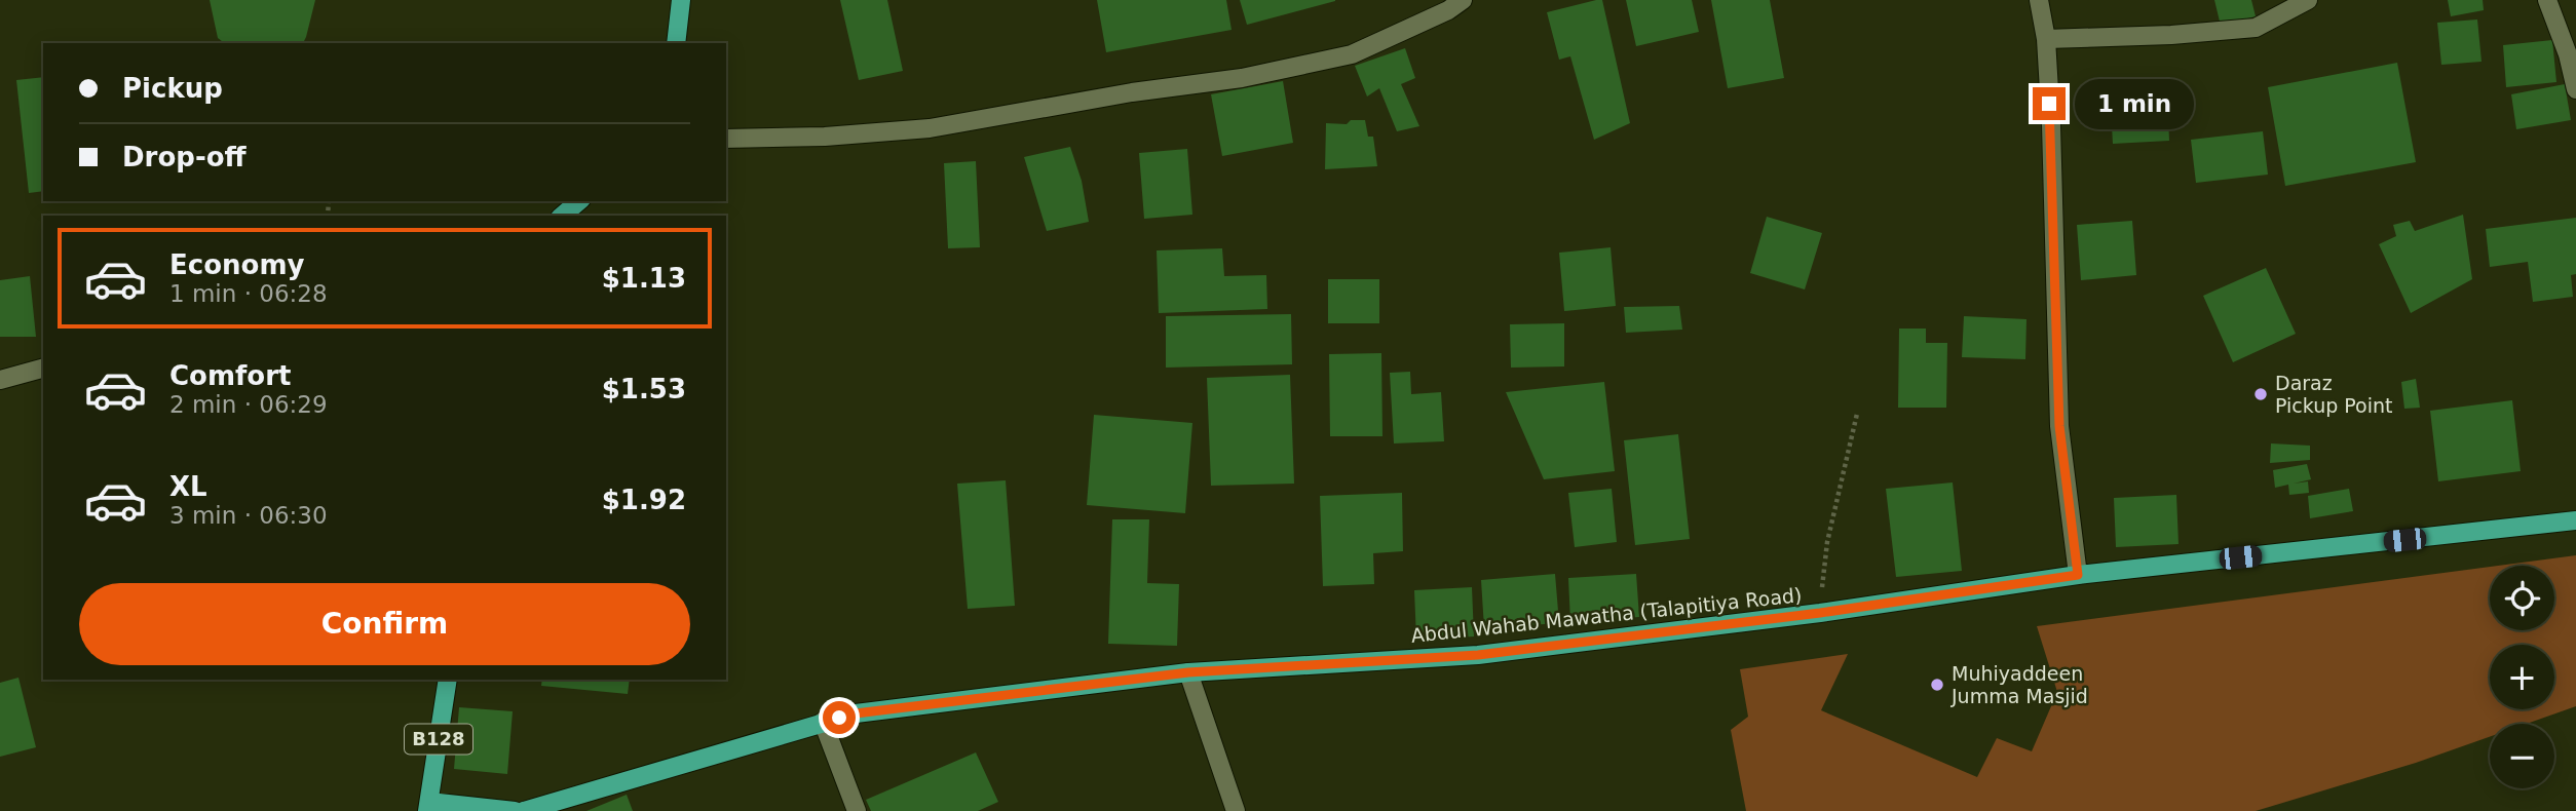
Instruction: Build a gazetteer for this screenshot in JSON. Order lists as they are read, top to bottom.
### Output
{
  "streets": {
    "main road": ["Abdul Wahab Mawatha (Talapitiya Road)", "B128"]
  },
  "places": ["Daraz Pickup Point", "Muhiyaddeen Jumma Masjid"],
  "page": {
    "banner": ["Pickup", "Drop-off"],
    "bubble": "1 min",
    "list": [
      {
        "name": "Economy",
        "note": "1 min · 06:28",
        "value": "$1.13"
      },
      {
        "name": "Comfort",
        "note": "2 min · 06:29",
        "value": "$1.53"
      },
      {
        "name": "XL",
        "note": "3 min · 06:30",
        "value": "$1.92"
      }
    ],
    "map_buttons": ["+", "−"],
    "buttons": "Confirm"
  }
}
